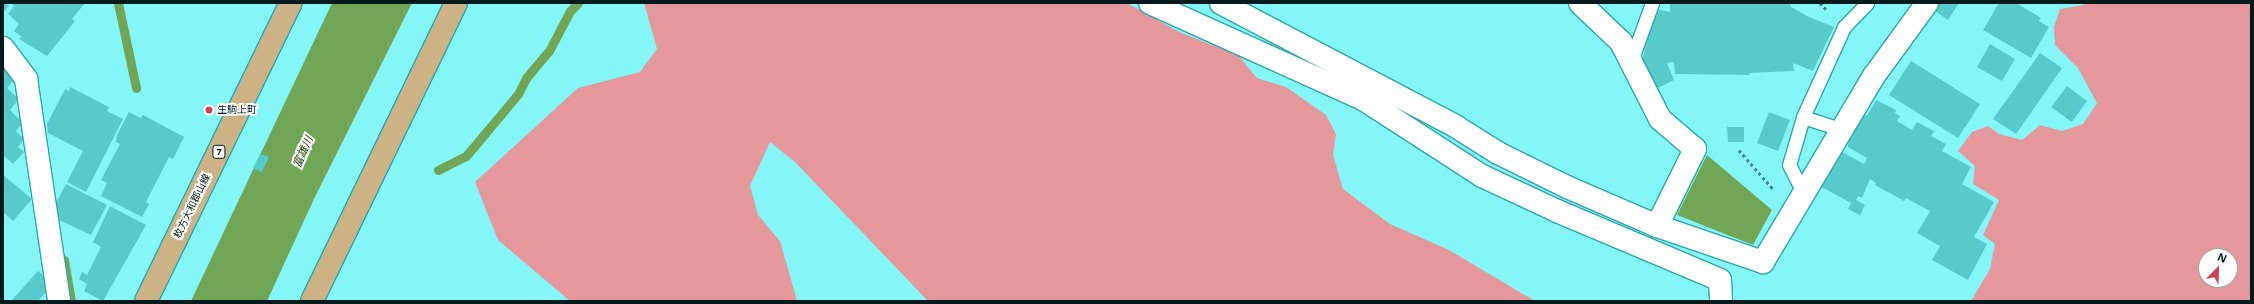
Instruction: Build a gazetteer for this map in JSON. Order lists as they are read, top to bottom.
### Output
{
  "streets": {
    "main road": ["7", "枚方大和郡山線"]
  },
  "water": ["富雄川"],
  "places": ["生駒上町"],
  "north": "top right"
}
